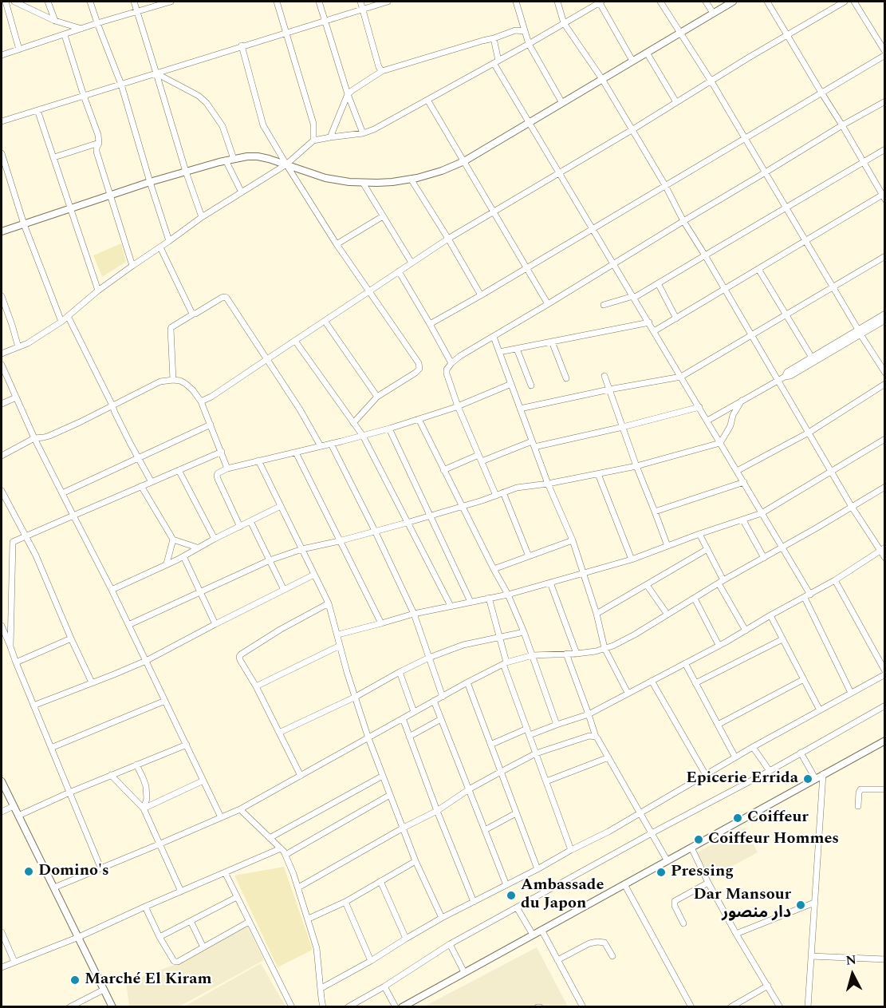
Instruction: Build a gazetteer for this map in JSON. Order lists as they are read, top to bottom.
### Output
{
  "places": [
    "Epicerie Errida",
    "Coiffeur",
    "Coiffeur Hommes",
    "Domino's",
    "Pressing",
    "Ambassade du Japon",
    "Dar Mansour دار منصور",
    "Marché El Kiram"
  ],
  "north": "top"
}
